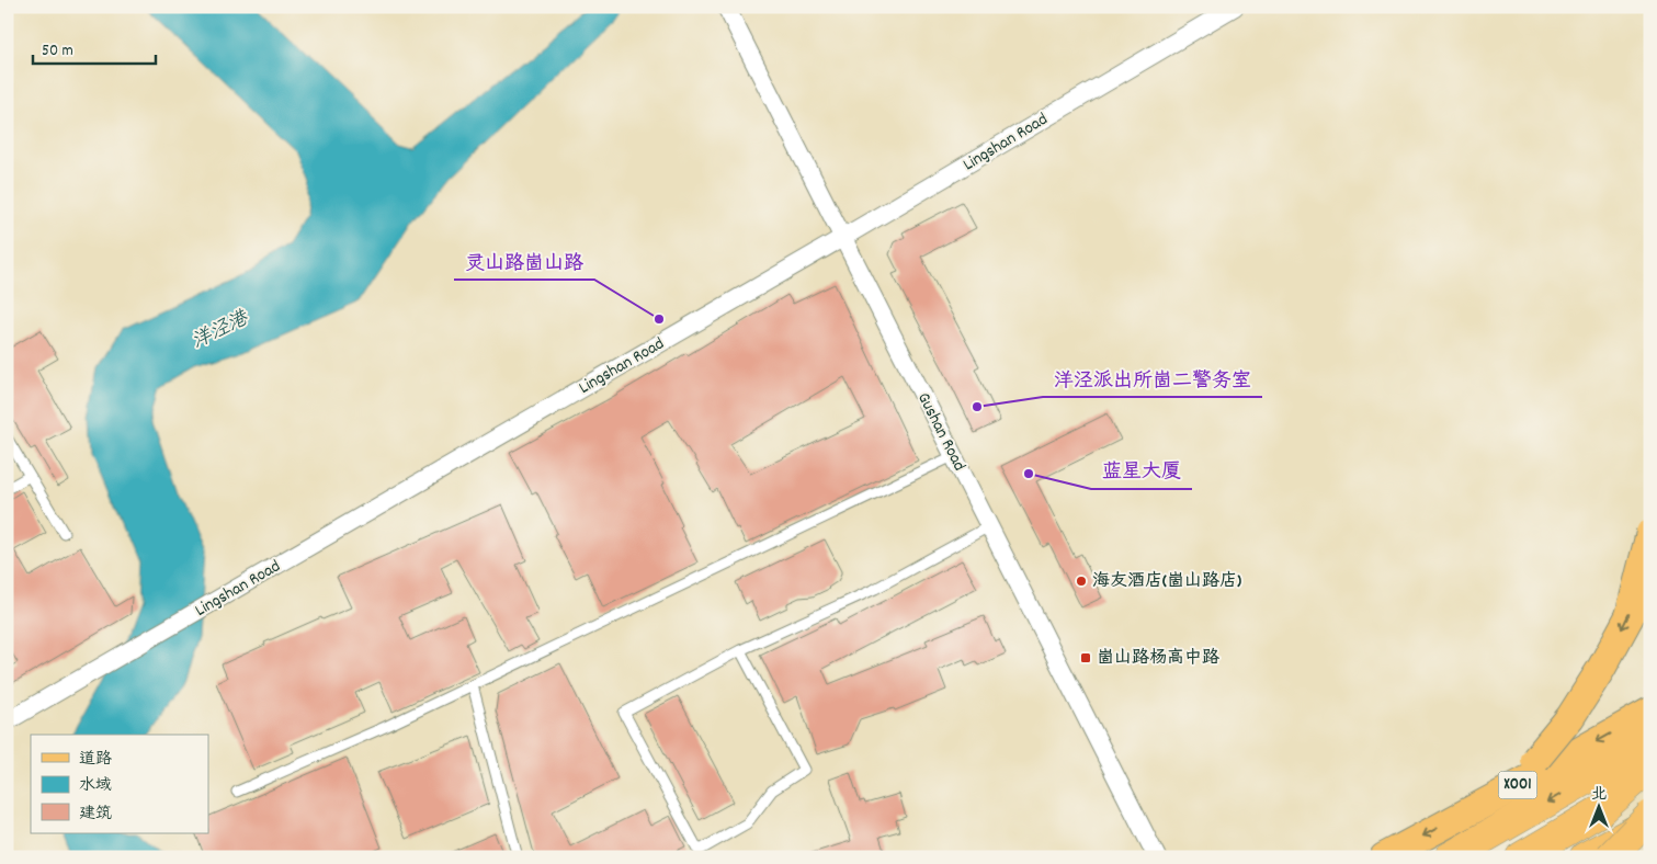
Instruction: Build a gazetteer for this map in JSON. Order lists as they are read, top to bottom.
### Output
{
  "streets": {
    "highway": ["X001"],
    "street": ["Lingshan Road", "Gushan Road"]
  },
  "crossings": [
    ["Lingshan Road", "Gushan Road"]
  ],
  "water": ["洋泾港"],
  "places": {
    "other": [
      "灵山路崮山路",
      "洋泾派出所崮二警务室",
      "蓝星大厦",
      "海友酒店(崮山路店)"
    ],
    "transit": ["崮山路杨高中路"]
  },
  "legend": ["道路", "水域", "建筑"],
  "scale_bar": "50 m",
  "north": "top"
}
